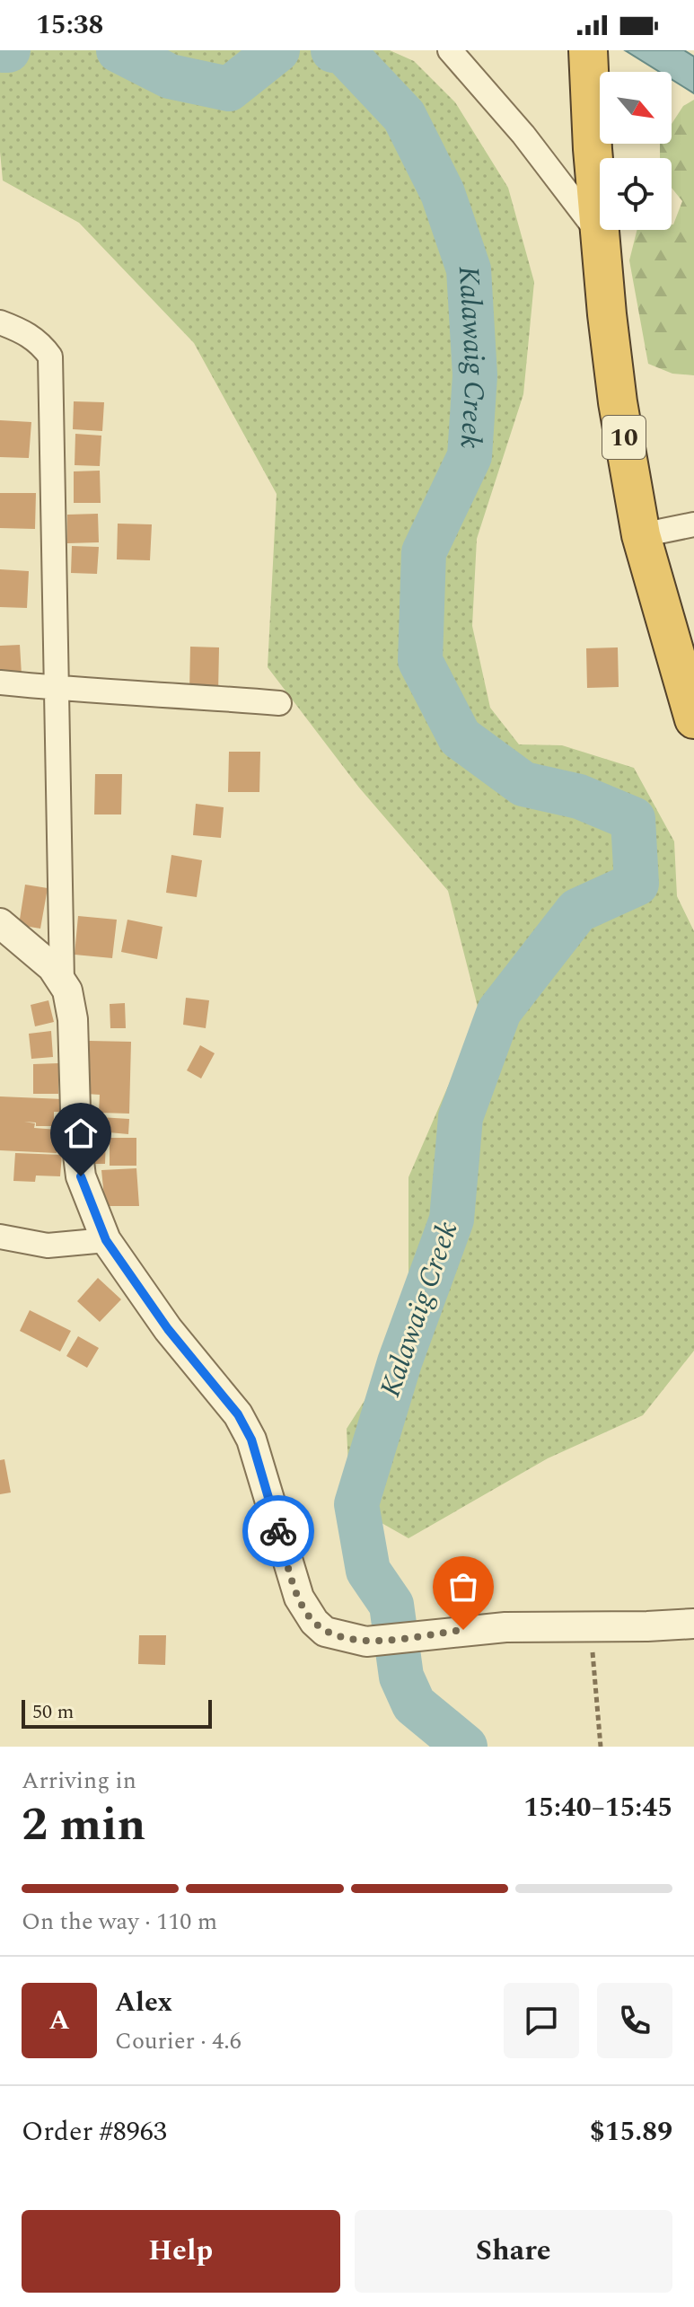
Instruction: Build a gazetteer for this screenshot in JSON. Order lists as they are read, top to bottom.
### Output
{
  "streets": {
    "highway": ["10"]
  },
  "water": ["Kalawaig Creek"],
  "scale_bar": "50 m",
  "north": "bottom right",
  "page": {
    "status": "15:38",
    "scale": "50 m",
    "heading": ["2 min", "Arriving in", "15:40–15:45"],
    "panel": [
      "Alex",
      "Courier · 4.6",
      "Order #8963",
      "$15.89"
    ],
    "bar": "On the way · 110 m",
    "round": "A",
    "buttons": ["Help", "Share"]
  }
}
